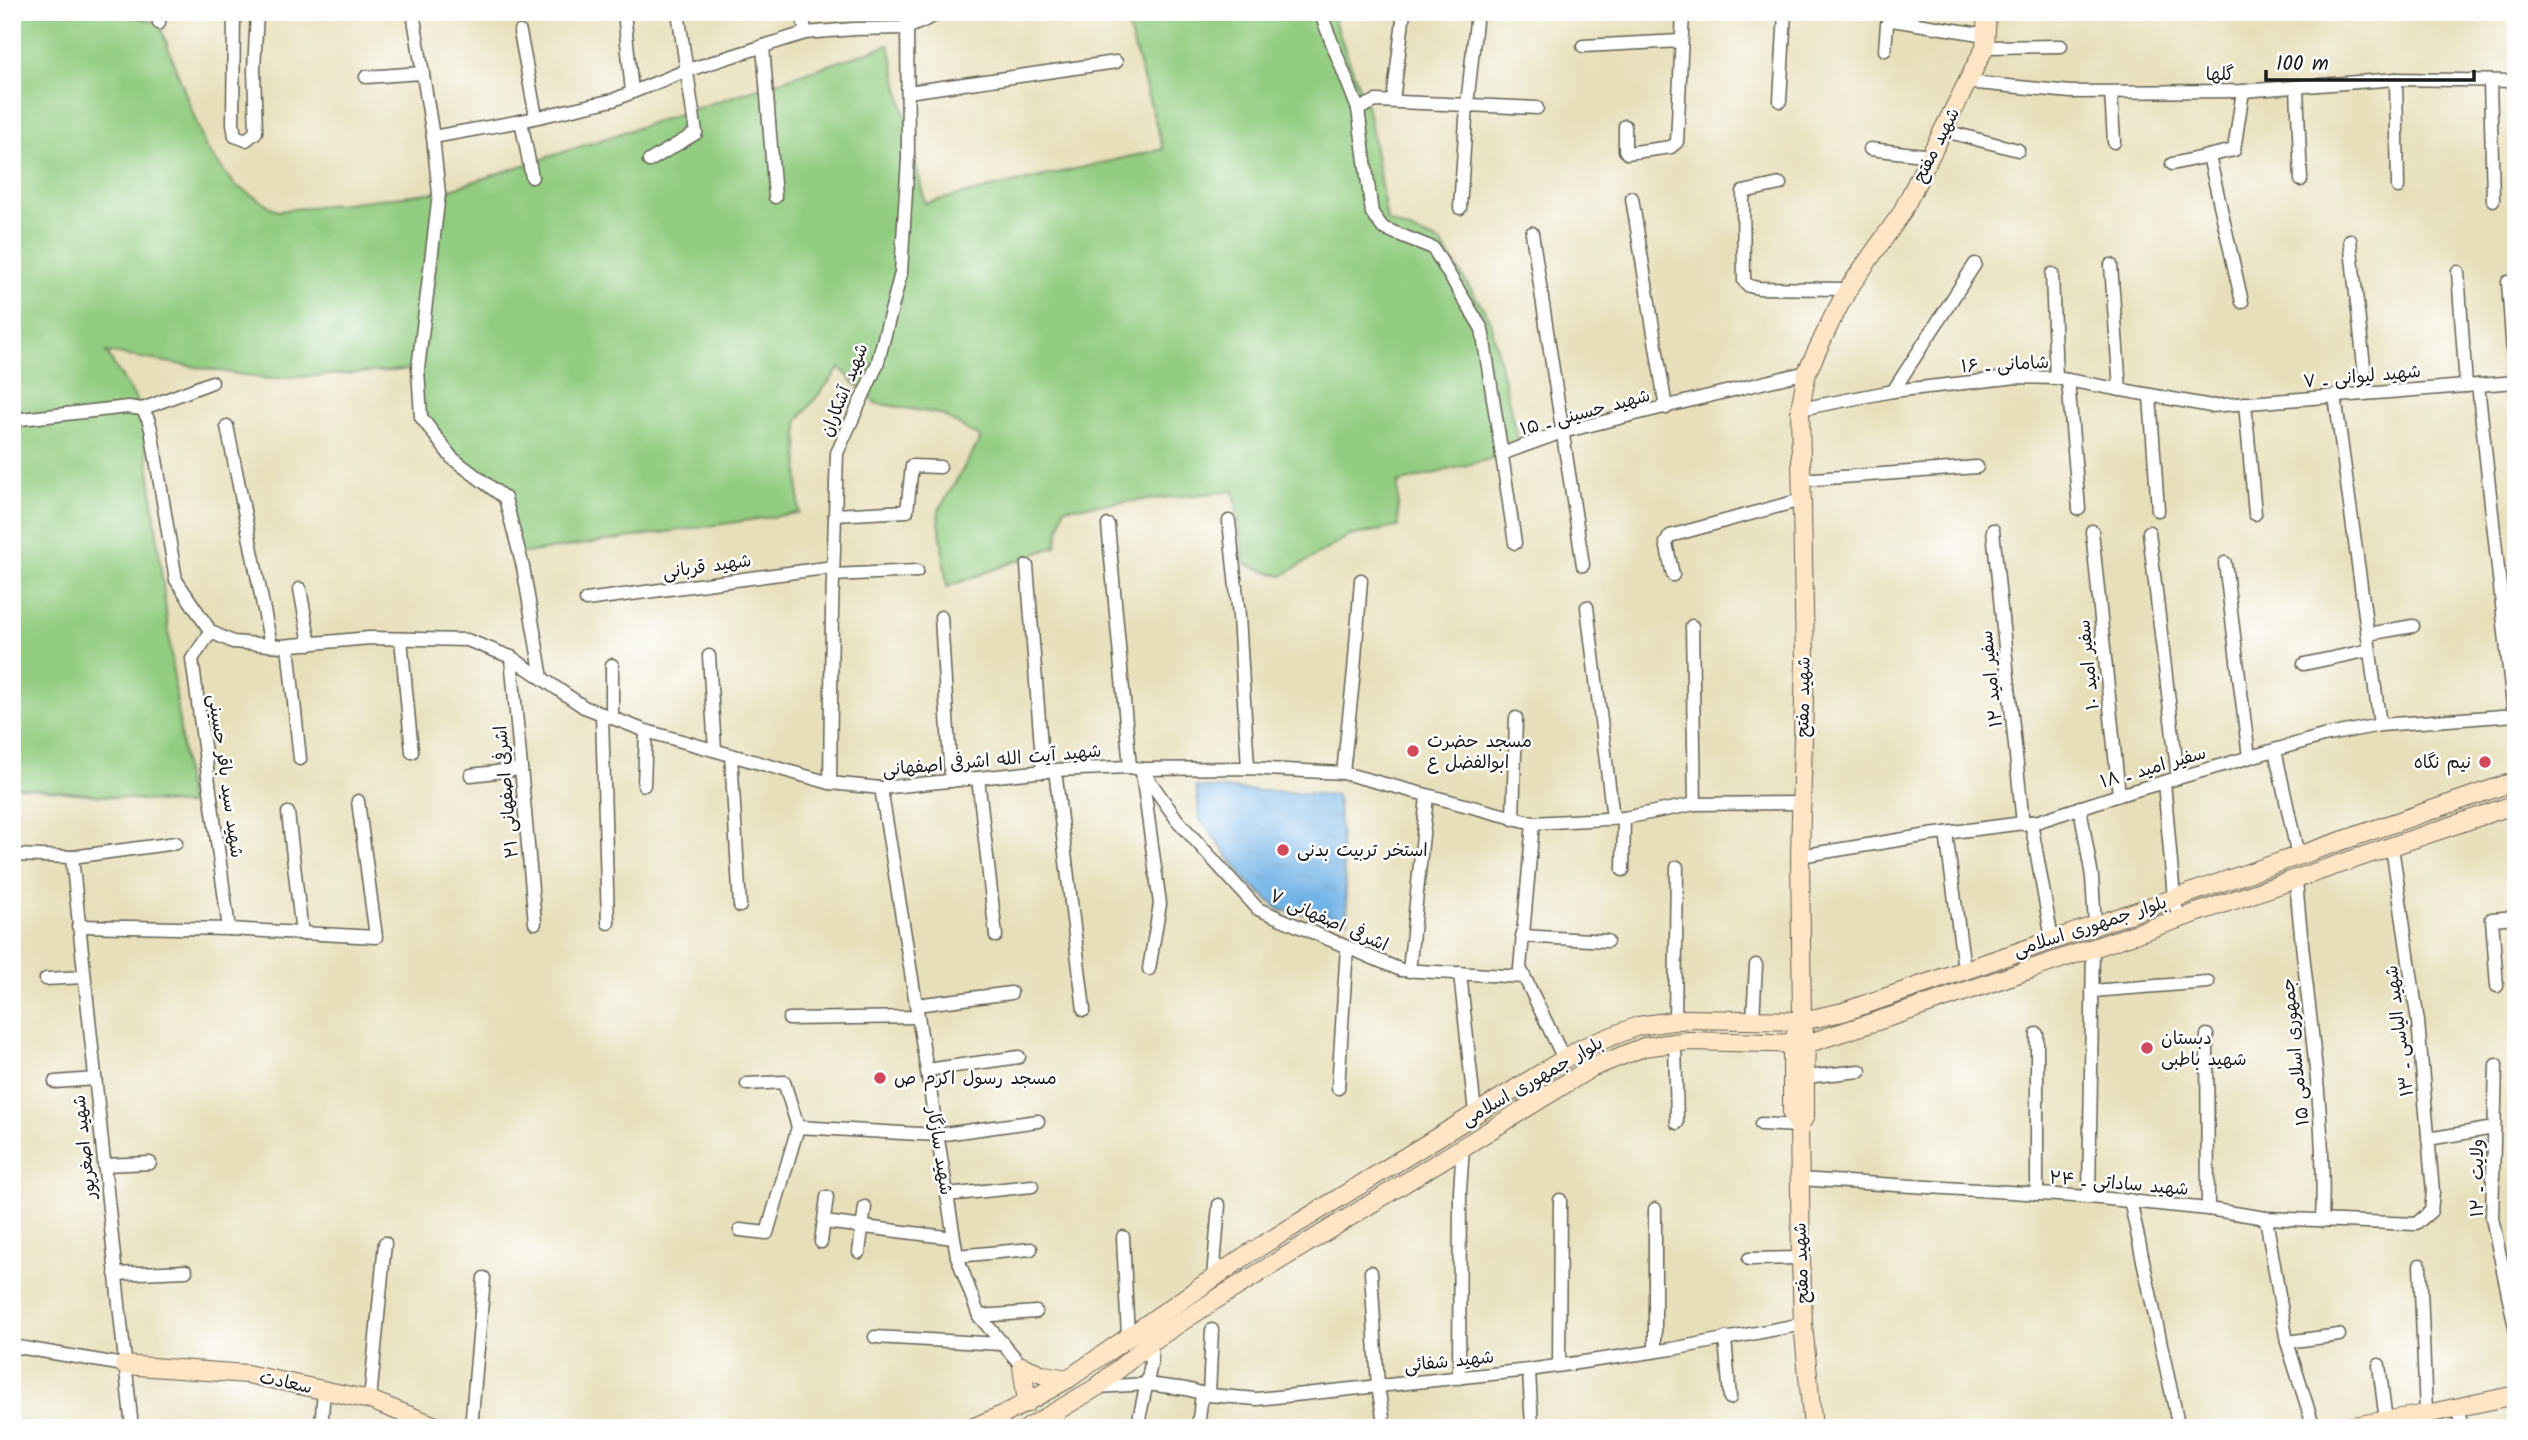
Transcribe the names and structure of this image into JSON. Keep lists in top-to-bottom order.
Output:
{
  "streets": {
    "main road": [
      "شهید مفتح",
      "بلوار جمهوری اسلامی",
      "شهید سازگار",
      "سعادت"
    ],
    "street": [
      "گلها",
      "شامانی ـ ۱۶",
      "شهید لیوانی ـ ۷",
      "شهید آشکاران",
      "شهید حسینی ـ ۱۵",
      "شهید قربانی",
      "سفیر امید ۱۰",
      "سفیر امید ۱۲",
      "شهید آیت الله اشرفی اصفهانی",
      "سفیر امید ـ ۱۸",
      "شهید سید باقر حسینی",
      "اشرفی اصفهانی ۲۱",
      "اشرفی اصفهانی ۷",
      "شهید الیاسی ـ ۱۳",
      "جمهوری اسلامی ۱۵",
      "شهید اصغرپور",
      "ولایت ـ ۱۲",
      "شهید ساداتی ـ ۲۴",
      "شهید شفائی"
    ]
  },
  "crossings": [
    ["گلها", "شهید مفتح"],
    ["شهید مفتح", "شامانی ـ ۱۶"],
    ["شهید مفتح", "شهید حسینی ـ ۱۵"],
    ["شهید مفتح", "شهید آیت الله اشرفی اصفهانی"],
    ["شهید مفتح", "سفیر امید ـ ۱۸"],
    ["شهید مفتح", "بلوار جمهوری اسلامی"],
    ["شهید مفتح", "شهید ساداتی ـ ۲۴"],
    ["شهید مفتح", "شهید شفائی"],
    ["شامانی ـ ۱۶", "شهید لیوانی ـ ۷"],
    ["شهید آشکاران", "شهید قربانی"],
    ["شهید آشکاران", "شهید آیت الله اشرفی اصفهانی"],
    ["سفیر امید ۱۰", "سفیر امید ـ ۱۸"],
    ["سفیر امید ۱۲", "سفیر امید ـ ۱۸"],
    ["سفیر امید ۱۲", "بلوار جمهوری اسلامی"],
    ["شهید آیت الله اشرفی اصفهانی", "شهید سید باقر حسینی"],
    ["شهید آیت الله اشرفی اصفهانی", "اشرفی اصفهانی ۲۱"],
    ["شهید آیت الله اشرفی اصفهانی", "اشرفی اصفهانی ۷"],
    ["شهید آیت الله اشرفی اصفهانی", "شهید سازگار"],
    ["بلوار جمهوری اسلامی", "شهید الیاسی ـ ۱۳"],
    ["بلوار جمهوری اسلامی", "جمهوری اسلامی ۱۵"],
    ["بلوار جمهوری اسلامی", "شهید سازگار"],
    ["بلوار جمهوری اسلامی", "شهید شفائی"],
    ["شهید الیاسی ـ ۱۳", "شهید ساداتی ـ ۲۴"],
    ["جمهوری اسلامی ۱۵", "شهید ساداتی ـ ۲۴"],
    ["شهید اصغرپور", "سعادت"]
  ],
  "places": [
    "مسجد حضرت ابوالفضل ع",
    "نیم نگاه",
    "استخر تربیت بدنی",
    "دبستان شهید باطبی",
    "مسجد رسول اکرم ص"
  ],
  "scale_bar": "100 m"
}
